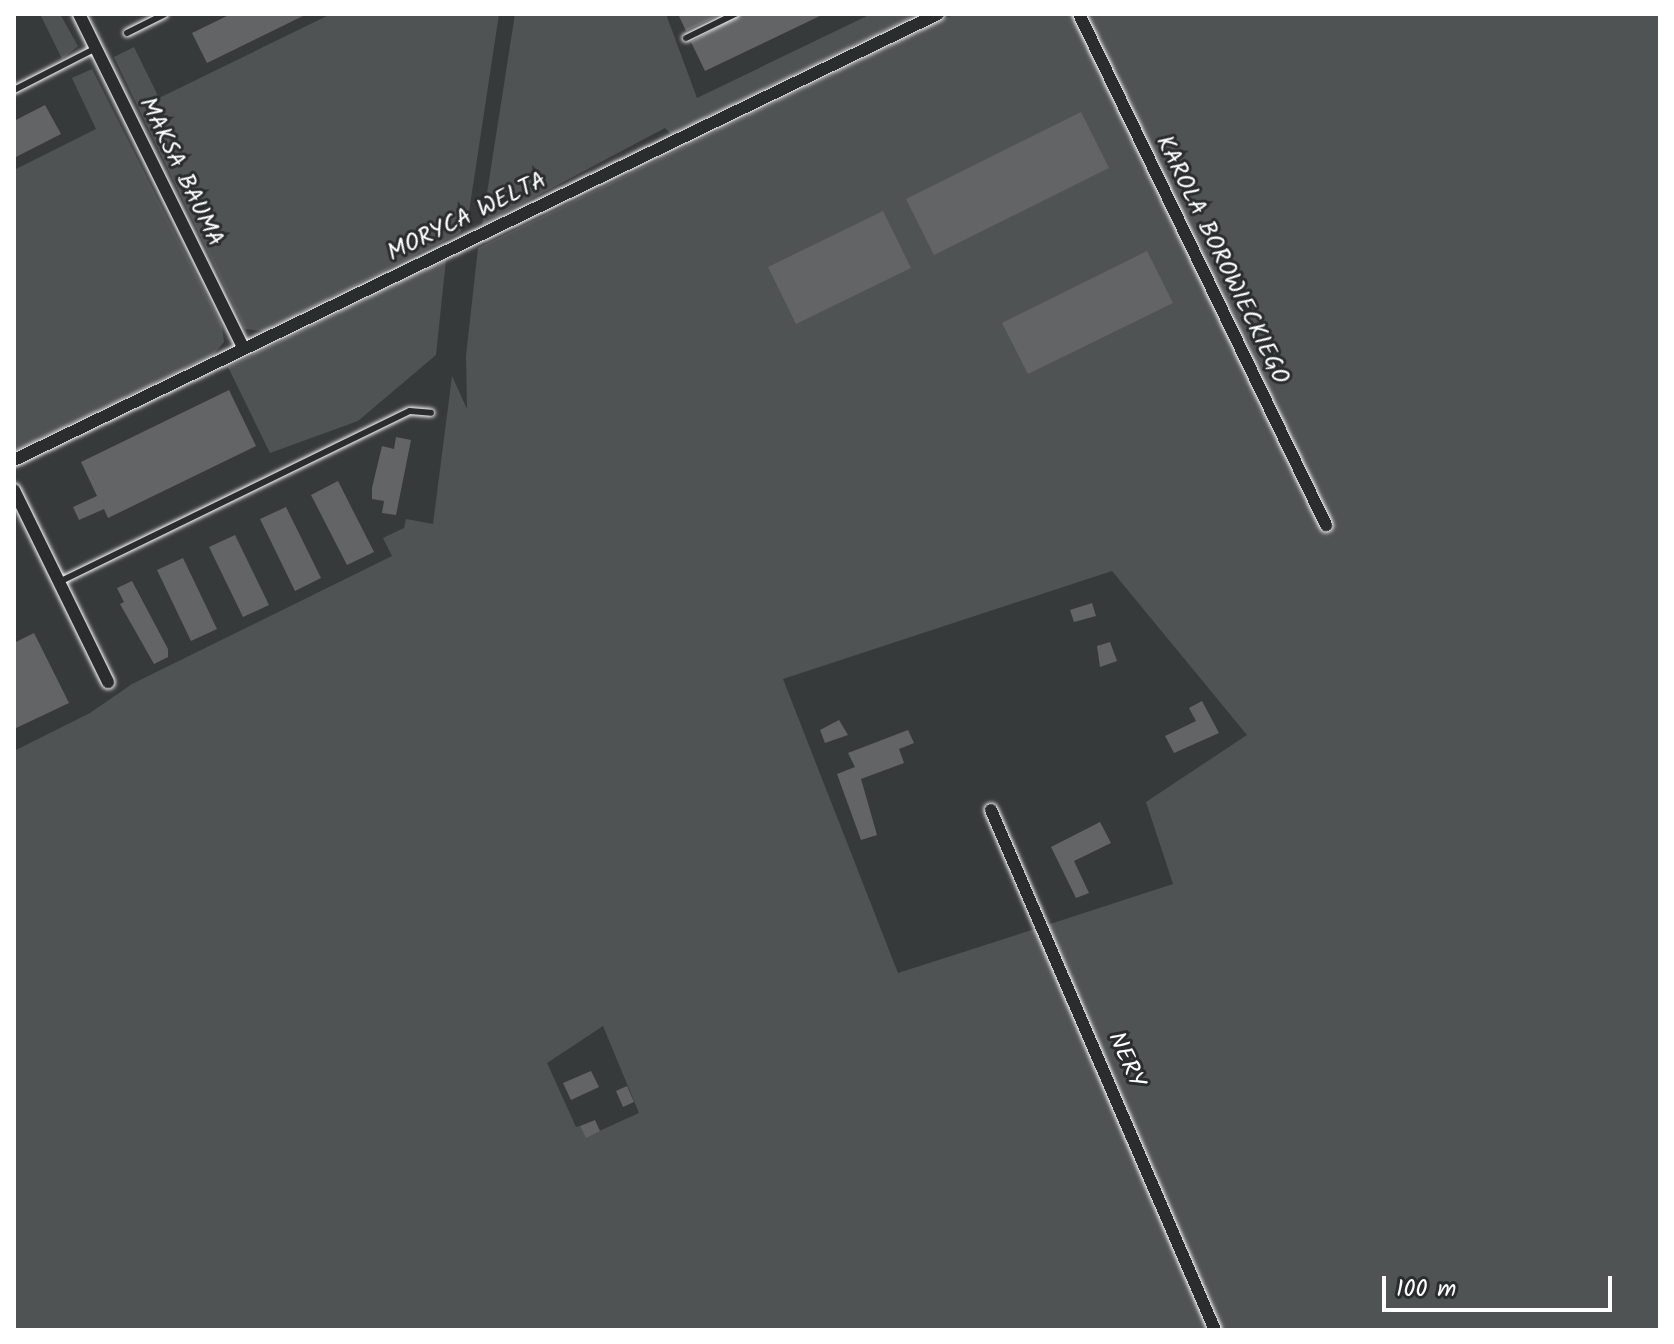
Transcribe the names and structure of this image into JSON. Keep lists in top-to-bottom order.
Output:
{
  "streets": {
    "street": [
      "MAKSA BAUMA",
      "MORYCA WELTA",
      "KAROLA BOROWIECKIEGO",
      "NERY"
    ]
  },
  "crossings": [
    ["MAKSA BAUMA", "MORYCA WELTA"]
  ],
  "scale_bar": "100 m"
}
